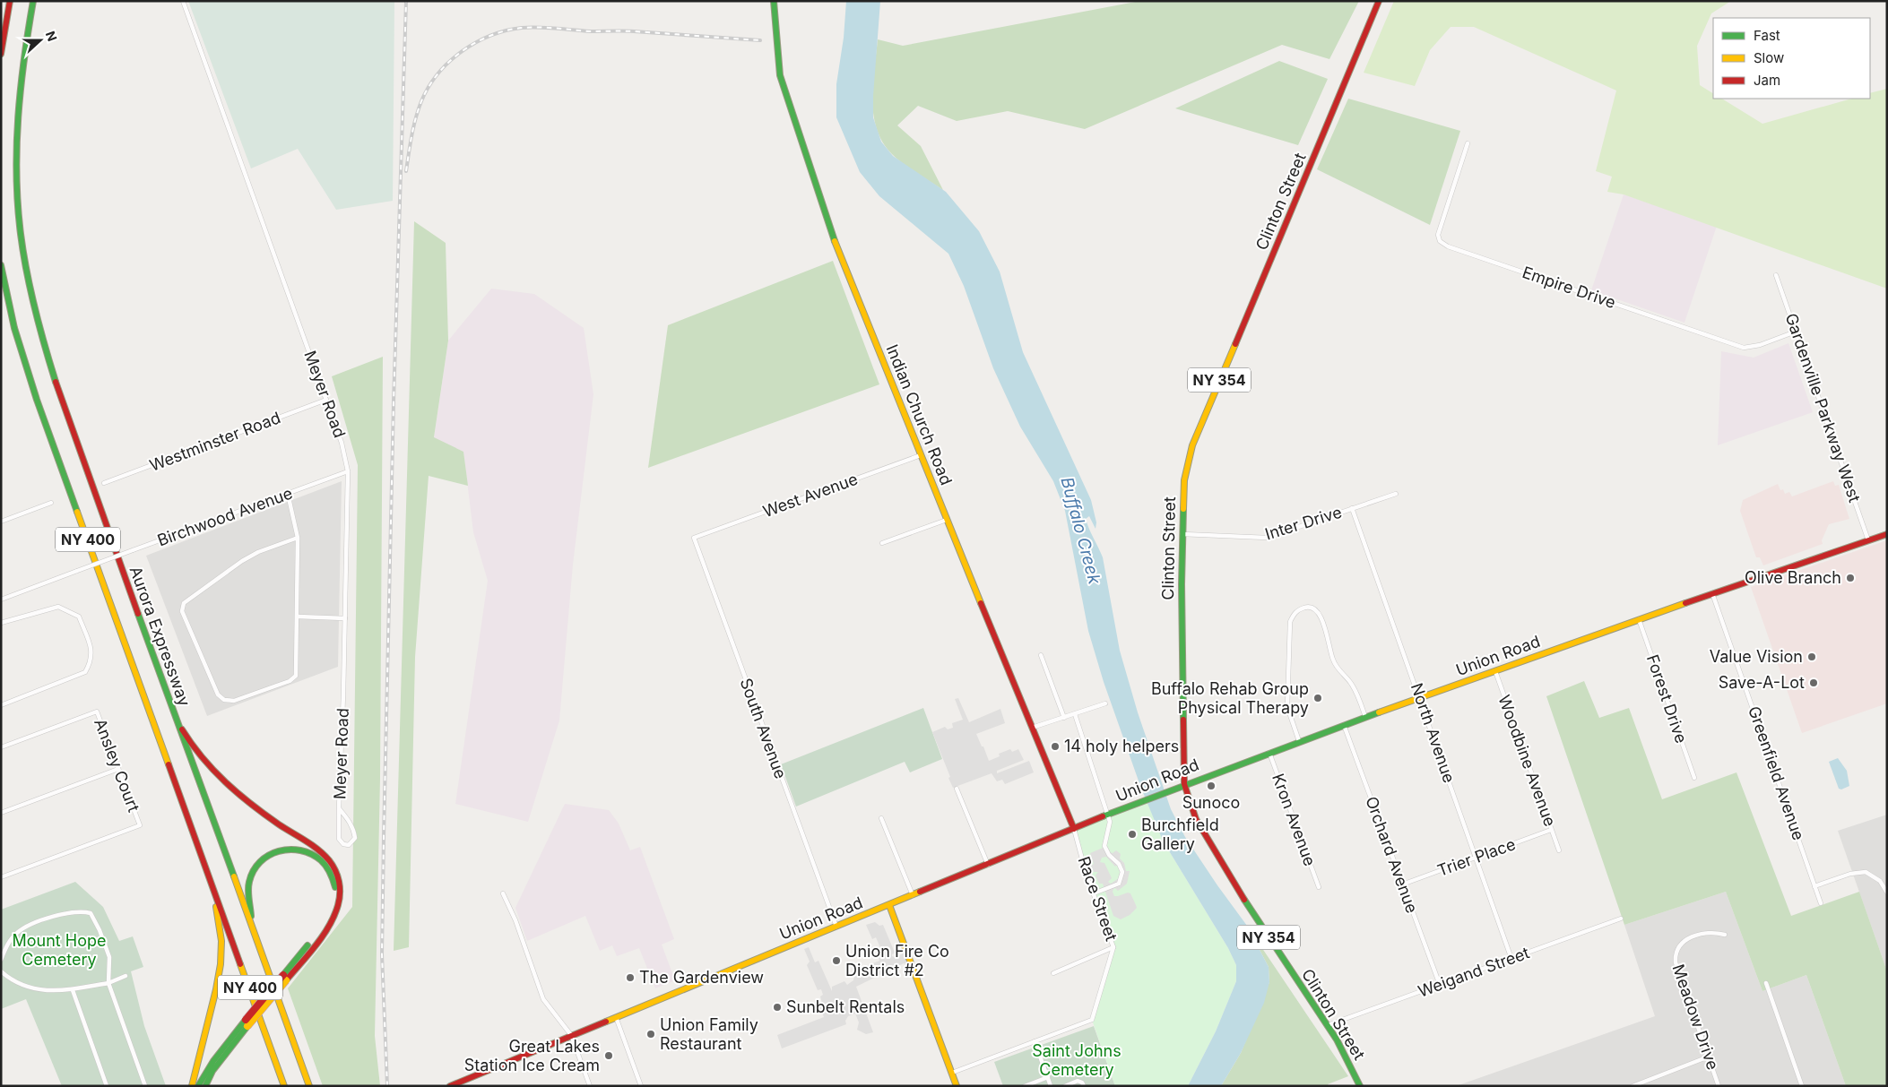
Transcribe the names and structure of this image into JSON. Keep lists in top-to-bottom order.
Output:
{
  "streets": {
    "main road": [
      "Clinton Street",
      "NY 354",
      "Indian Church Road",
      "NY 400",
      "Aurora Expressway",
      "Union Road"
    ],
    "street": [
      "Empire Drive",
      "Meyer Road",
      "Gardenville Parkway West",
      "Westminster Road",
      "West Avenue",
      "Birchwood Avenue",
      "Inter Drive",
      "Forest Drive",
      "South Avenue",
      "North Avenue",
      "Woodbine Avenue",
      "Ansley Court",
      "Greenfield Avenue",
      "Kron Avenue",
      "Orchard Avenue",
      "Trier Place",
      "Race Street",
      "Weigand Street",
      "Meadow Drive"
    ]
  },
  "crossings": [
    ["Clinton Street", "Inter Drive"],
    ["Clinton Street", "Union Road"],
    ["Clinton Street", "Weigand Street"],
    ["Empire Drive", "Gardenville Parkway West"],
    ["Meyer Road", "Westminster Road"],
    ["Meyer Road", "Birchwood Avenue"],
    ["Gardenville Parkway West", "Union Road"],
    ["Indian Church Road", "West Avenue"],
    ["Indian Church Road", "Union Road"],
    ["Indian Church Road", "Race Street"],
    ["West Avenue", "South Avenue"],
    ["Inter Drive", "North Avenue"],
    ["Union Road", "Forest Drive"],
    ["Union Road", "South Avenue"],
    ["Union Road", "North Avenue"],
    ["Union Road", "Woodbine Avenue"],
    ["Union Road", "Greenfield Avenue"],
    ["Union Road", "Kron Avenue"],
    ["Union Road", "Orchard Avenue"],
    ["Union Road", "Race Street"],
    ["North Avenue", "Trier Place"],
    ["North Avenue", "Weigand Street"],
    ["Woodbine Avenue", "Trier Place"],
    ["Orchard Avenue", "Trier Place"],
    ["Orchard Avenue", "Weigand Street"]
  ],
  "water": ["Buffalo Creek"],
  "parks": ["Mount Hope Cemetery", "Saint Johns Cemetery"],
  "places": [
    "Olive Branch",
    "Value Vision",
    "Save-A-Lot",
    "Buffalo Rehab Group Physical Therapy",
    "14 holy helpers",
    "Sunoco",
    "Burchfield Gallery",
    "Union Fire Co District #2",
    "The Gardenview",
    "Sunbelt Rentals",
    "Union Family Restaurant",
    "Great Lakes Station Ice Cream"
  ],
  "legend": ["Fast", "Slow", "Jam"],
  "north": "right"
}
